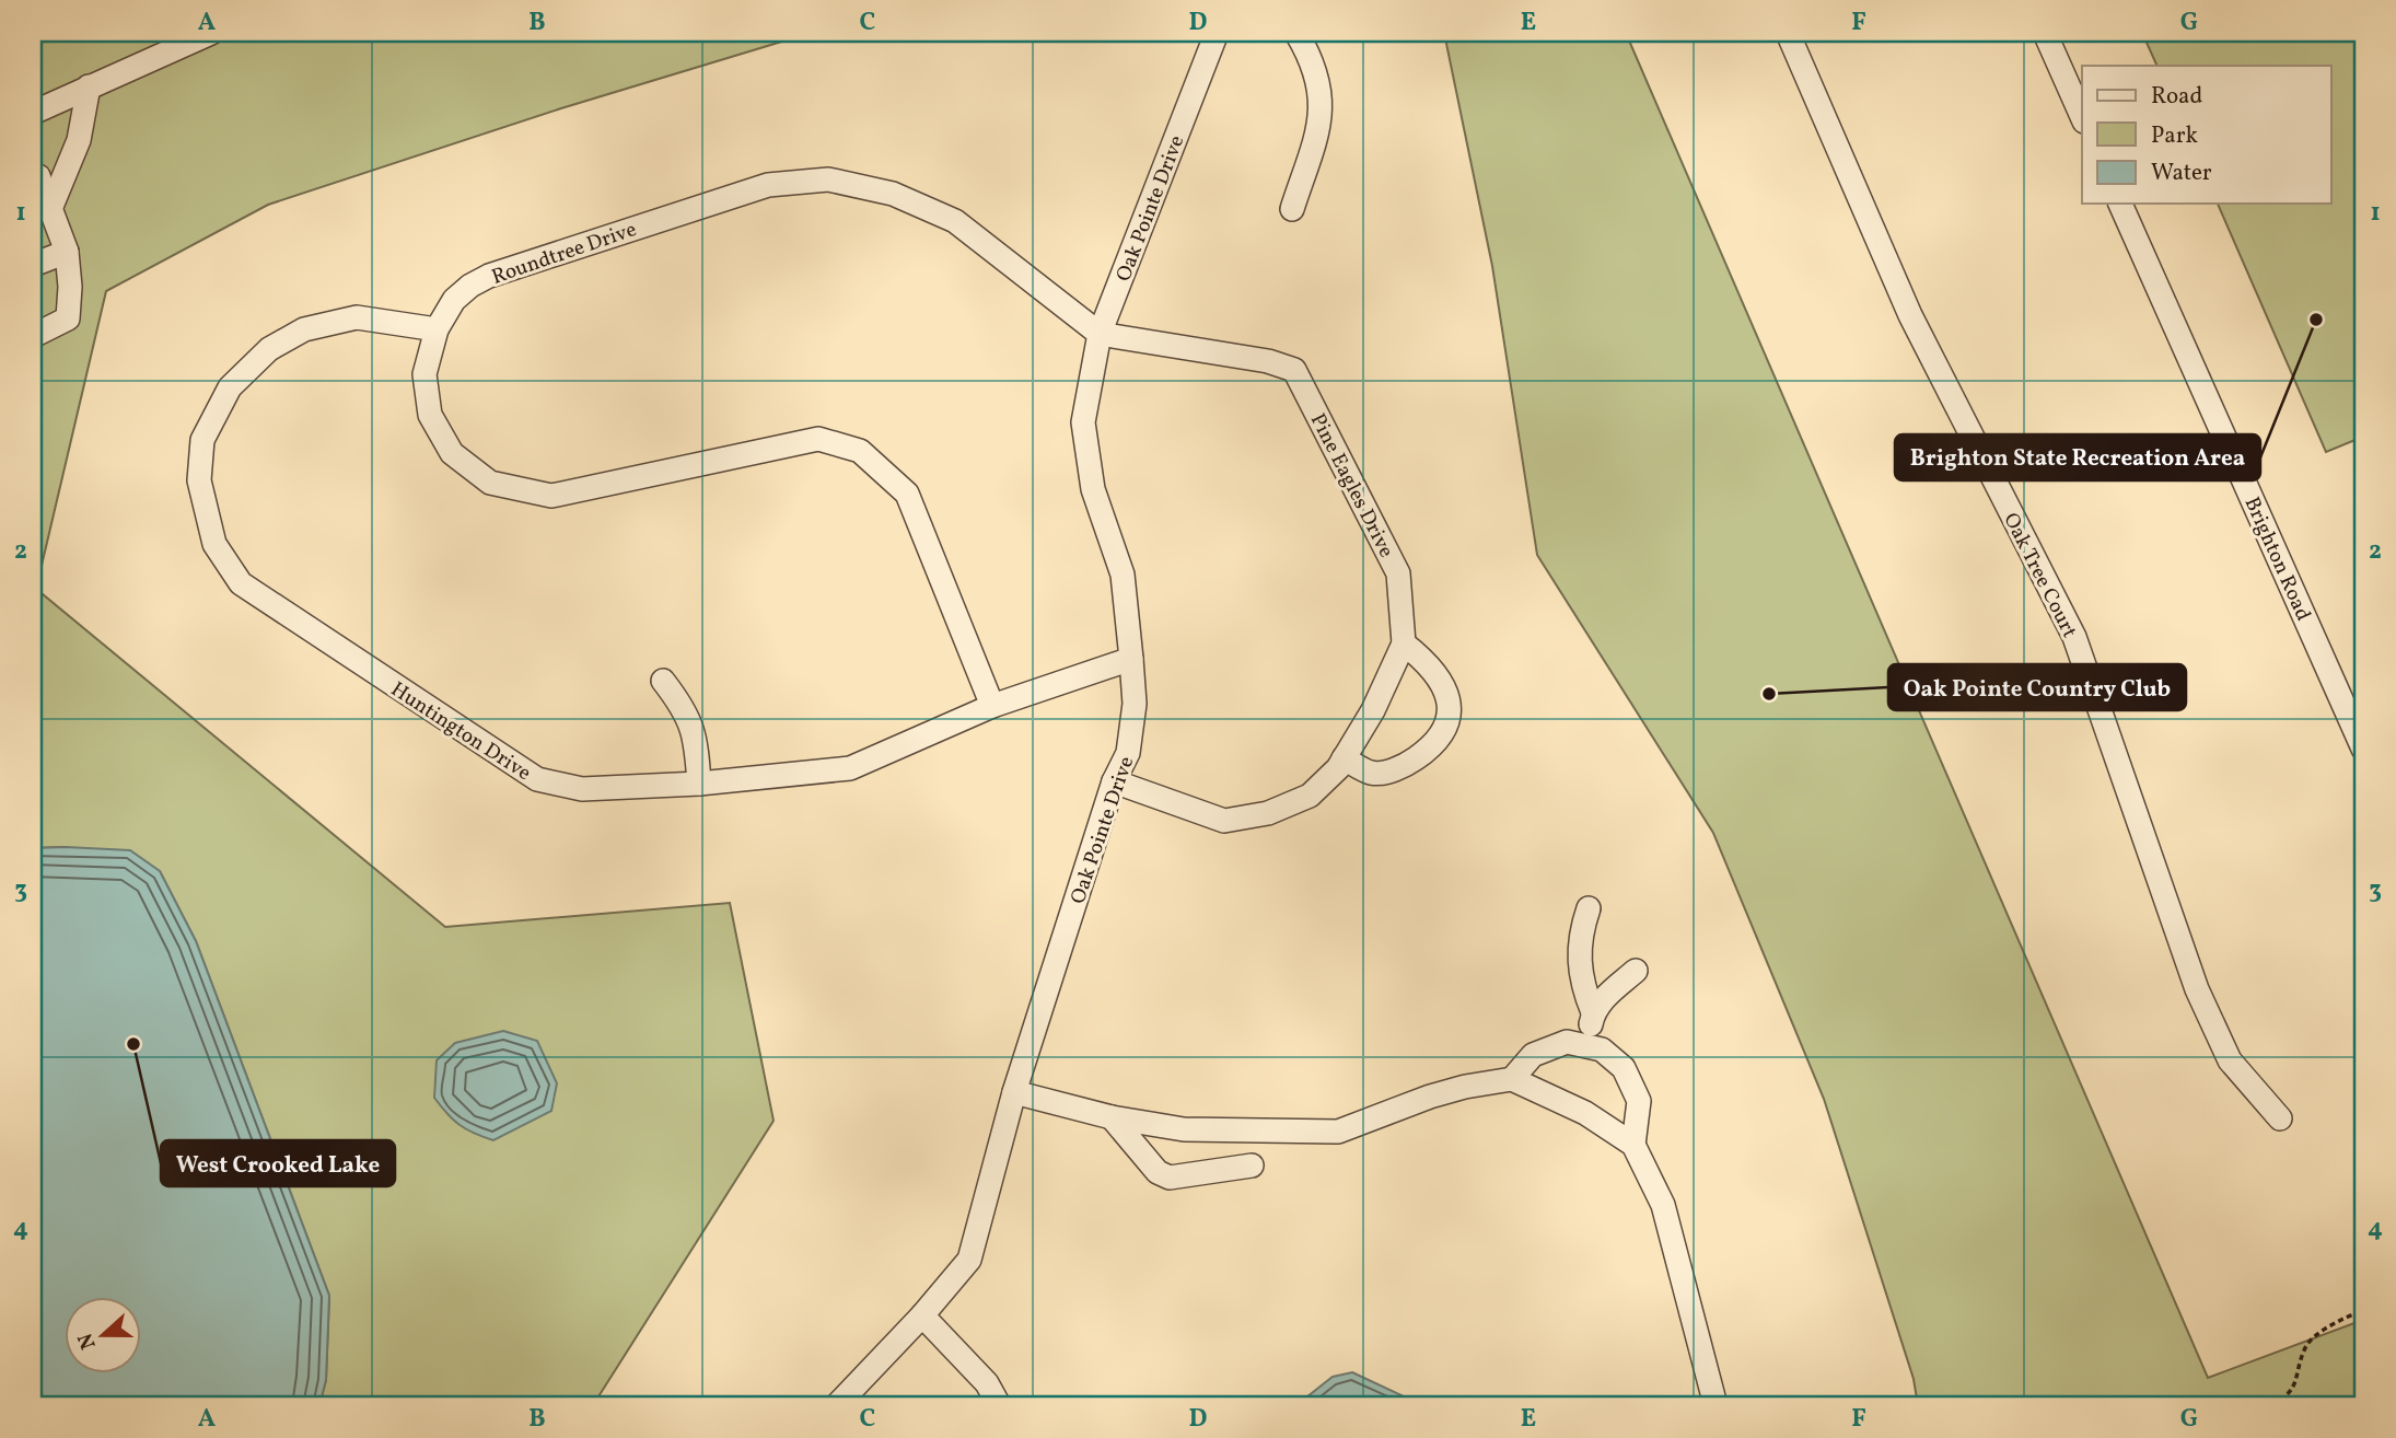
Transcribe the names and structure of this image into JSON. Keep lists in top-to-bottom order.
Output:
{
  "streets": {
    "street": [
      "Oak Pointe Drive",
      "Roundtree Drive",
      "Pine Eagles Drive",
      "Brighton Road",
      "Oak Tree Court",
      "Huntington Drive"
    ]
  },
  "crossings": [
    ["Oak Pointe Drive", "Roundtree Drive"],
    ["Oak Pointe Drive", "Pine Eagles Drive"],
    ["Oak Pointe Drive", "Huntington Drive"],
    ["Roundtree Drive", "Pine Eagles Drive"],
    ["Roundtree Drive", "Huntington Drive"]
  ],
  "places": ["Brighton State Recreation Area", "Oak Pointe Country Club", "West Crooked Lake"],
  "legend": ["Road", "Park", "Water"],
  "north": "left",
  "grid": {
    "columns": [
      "A",
      "B",
      "C",
      "D",
      "E",
      "F",
      "G"
    ],
    "rows": [
      "1",
      "2",
      "3",
      "4"
    ]
  }
}
